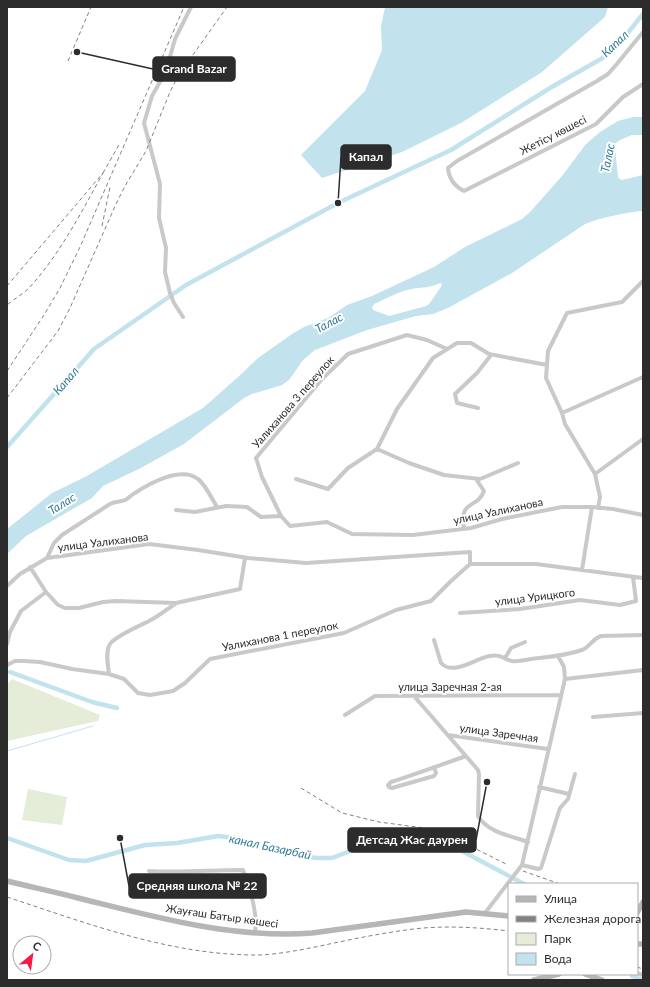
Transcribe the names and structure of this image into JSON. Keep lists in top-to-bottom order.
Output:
{
  "streets": {
    "main road": ["Жауғаш Батыр көшесі"],
    "street": [
      "Жетісу көшесі",
      "Уалиханова 3 переулок",
      "улица Уалиханова",
      "улица Урицкого",
      "Уалиханова 1 переулок",
      "улица Заречная 2-ая",
      "улица Заречная"
    ]
  },
  "crossings": [
    ["Уалиханова 3 переулок", "улица Уалиханова"],
    ["улица Уалиханова", "Уалиханова 1 переулок"],
    ["улица Заречная 2-ая", "улица Заречная"],
    ["улица Заречная", "Жауғаш Батыр көшесі"]
  ],
  "water": ["Капал", "Талас", "канал Базарбай"],
  "places": [
    "Grand Bazar",
    "Капал",
    "Детсад Жас даурен",
    "Средняя школа № 22"
  ],
  "legend": [
    "Улица",
    "Железная дорога",
    "Парк",
    "Вода"
  ],
  "north": "top right"
}
